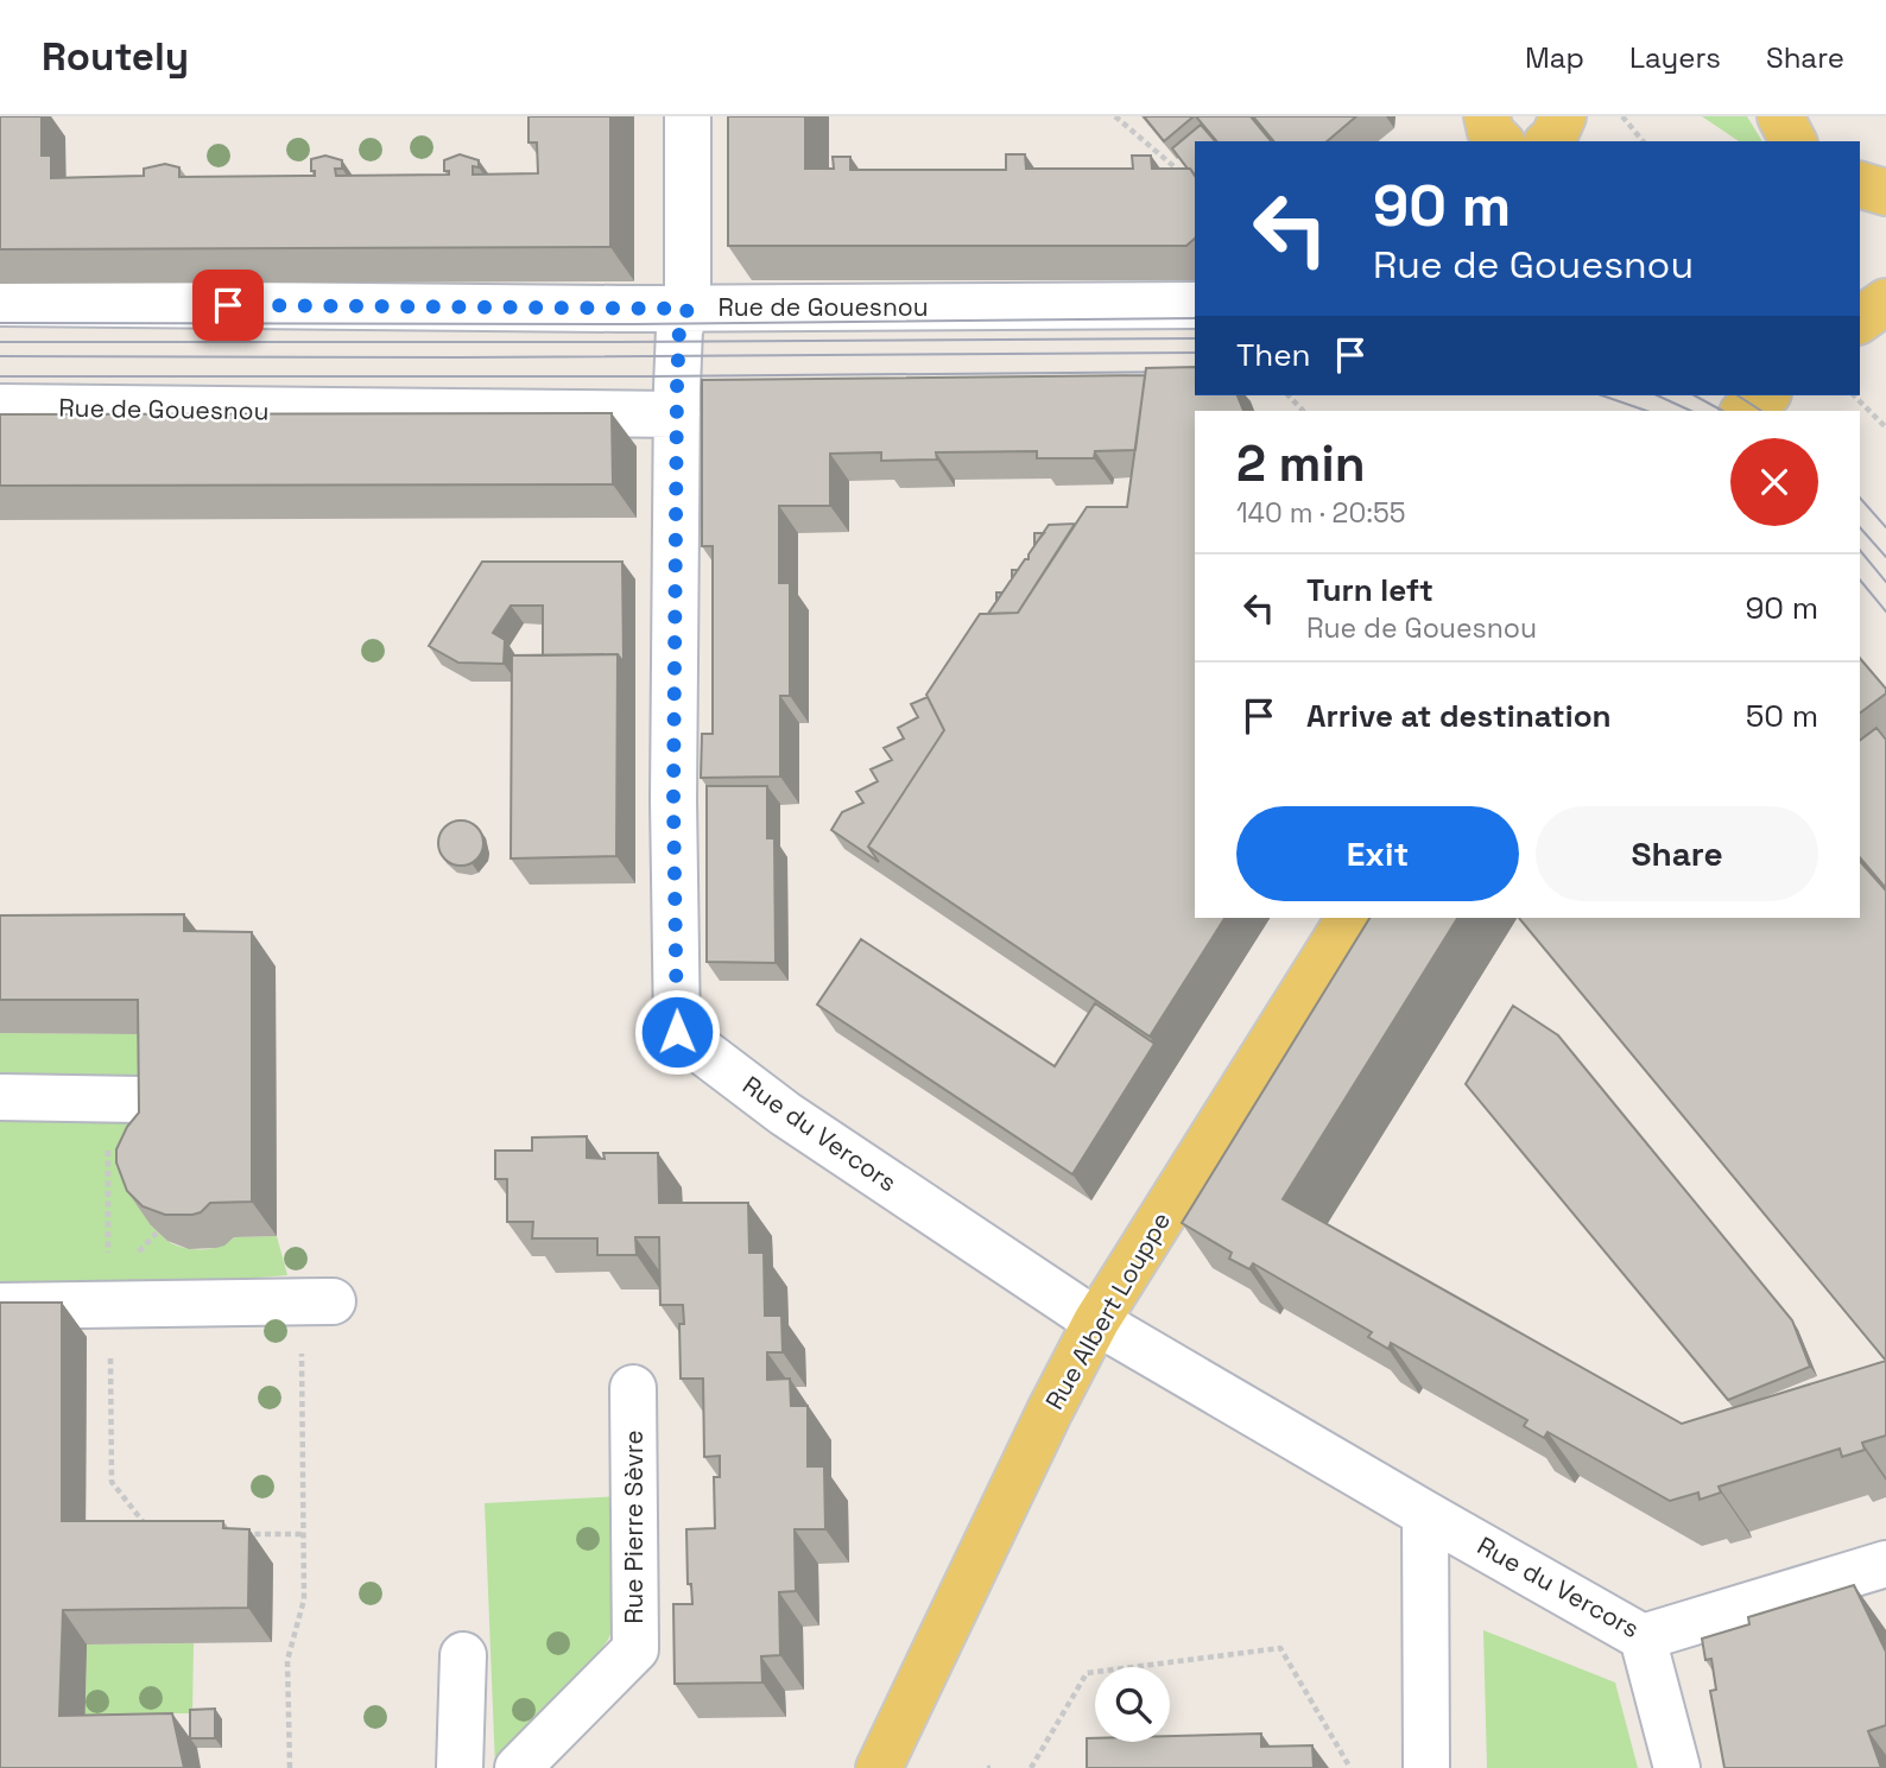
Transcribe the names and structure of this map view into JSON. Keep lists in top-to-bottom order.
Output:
{
  "streets": {
    "main road": ["Rue Albert Louppe"],
    "street": ["Rue de Gouesnou", "Rue du Vercors", "Rue Pierre Sèvre"]
  },
  "crossings": [
    ["Rue de Gouesnou", "Rue du Vercors"],
    ["Rue du Vercors", "Rue Albert Louppe"]
  ],
  "page": {
    "header": "Routely",
    "nav": ["Map", "Layers", "Share"],
    "turn": ["90 m", "Rue de Gouesnou"],
    "then": "Then",
    "heading": ["2 min", "140 m · 20:55"],
    "list": [
      {
        "name": "Turn left",
        "note": "Rue de Gouesnou",
        "value": "90 m"
      },
      {
        "name": "Arrive at destination",
        "value": "50 m"
      }
    ],
    "buttons": ["Exit", "Share"]
  }
}
